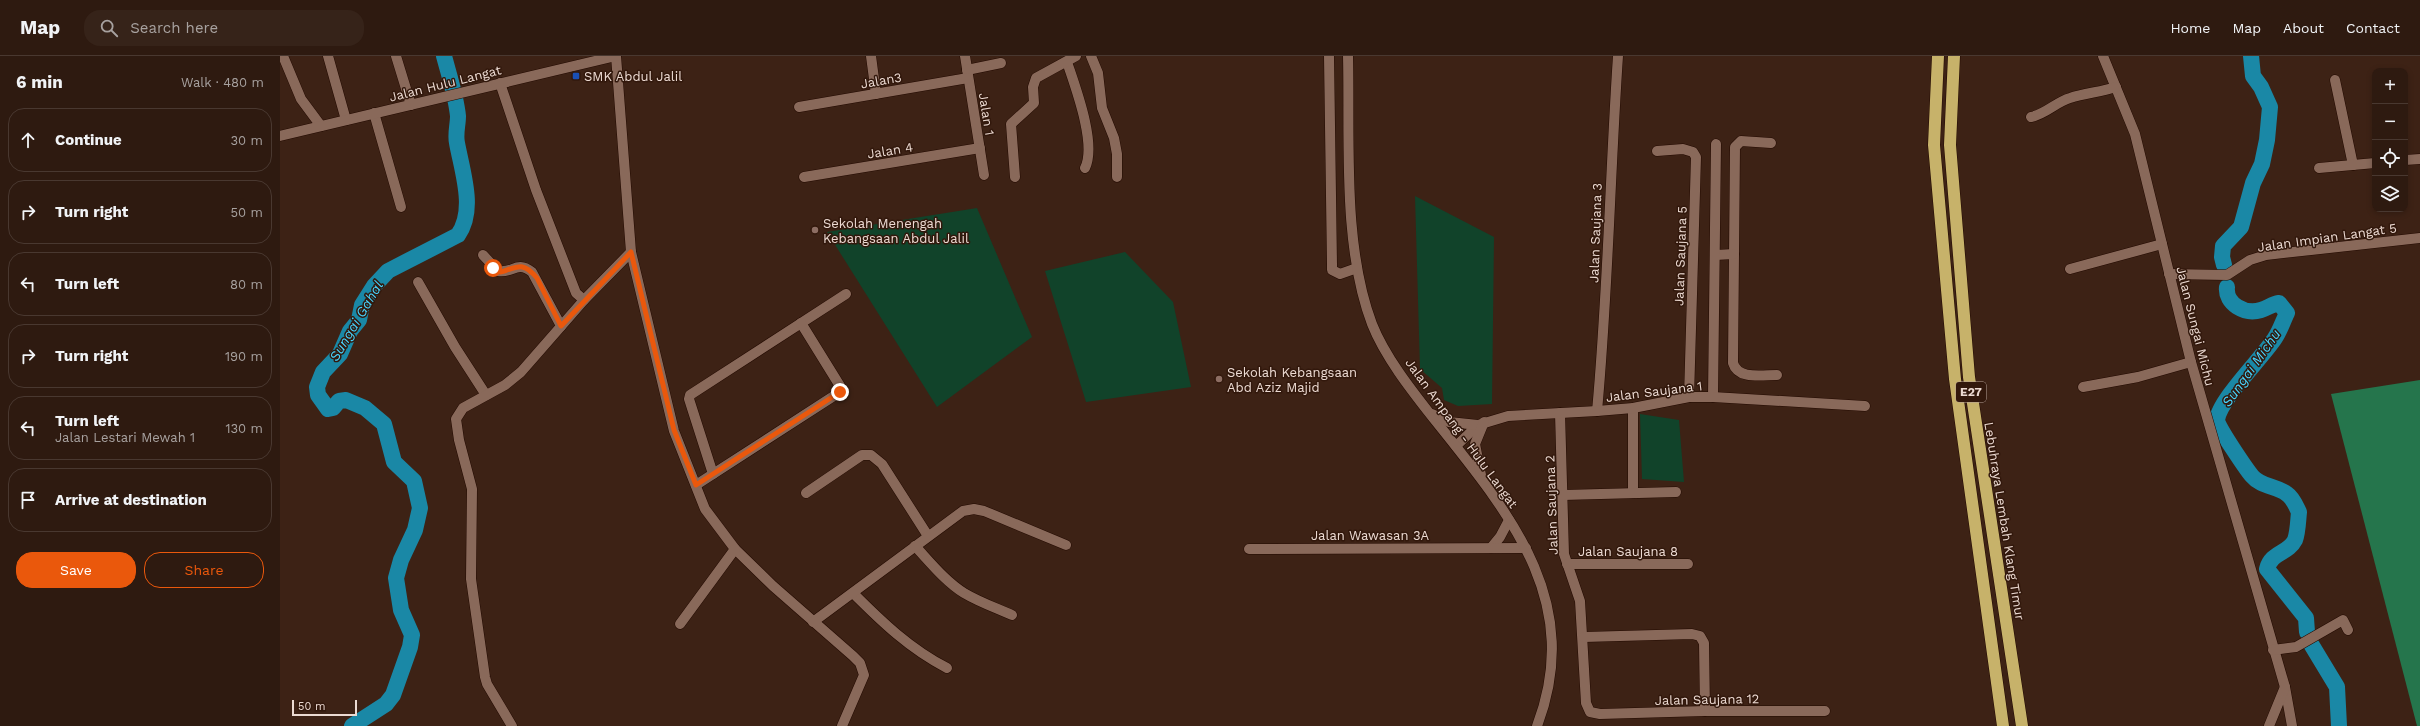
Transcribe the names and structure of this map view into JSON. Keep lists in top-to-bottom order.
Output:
{
  "streets": {
    "highway": ["E27", "Lebuhraya Lembah Klang Timur"],
    "street": [
      "Jalan3",
      "Jalan Hulu Langat",
      "Jalan 1",
      "Jalan 4",
      "Jalan Saujana 3",
      "Jalan Impian Langat 5",
      "Jalan Saujana 5",
      "Jalan Sungai Michu",
      "Jalan Saujana 1",
      "Jalan Ampang - Hulu Langat",
      "Jalan Saujana 2",
      "Jalan Wawasan 3A",
      "Jalan Saujana 8",
      "Jalan Saujana 12"
    ]
  },
  "crossings": [
    ["Jalan3", "Jalan 1"],
    ["Jalan 1", "Jalan 4"],
    ["Jalan Saujana 3", "Jalan Saujana 1"],
    ["Jalan Impian Langat 5", "Jalan Sungai Michu"],
    ["Jalan Saujana 5", "Jalan Saujana 1"],
    ["Jalan Saujana 1", "Jalan Ampang - Hulu Langat"],
    ["Jalan Saujana 1", "Jalan Saujana 2"],
    ["Jalan Ampang - Hulu Langat", "Jalan Wawasan 3A"],
    ["Jalan Saujana 2", "Jalan Saujana 8"],
    ["Jalan Saujana 2", "Jalan Saujana 12"]
  ],
  "water": ["Sungai Gahal", "Sungai Michu"],
  "places": {
    "transit": ["SMK Abdul Jalil"],
    "other": ["Sekolah Menengah Kebangsaan Abdul Jalil", "Sekolah Kebangsaan Abd Aziz Majid"]
  },
  "scale_bar": "50 m",
  "page": {
    "header": "Map",
    "search": "Search here",
    "nav": [
      "Home",
      "Map",
      "About",
      "Contact"
    ],
    "heading": ["6 min", "Walk · 480 m"],
    "map_buttons": ["+", "−"],
    "list": [
      ["Continue", "30 m"],
      ["Turn right", "50 m"],
      ["Turn left", "80 m"],
      ["Turn right", "190 m"],
      ["Turn left", "Jalan Lestari Mewah 1", "130 m"],
      "Arrive at destination"
    ],
    "buttons": ["Save", "Share"],
    "scale": "50 m"
  }
}
